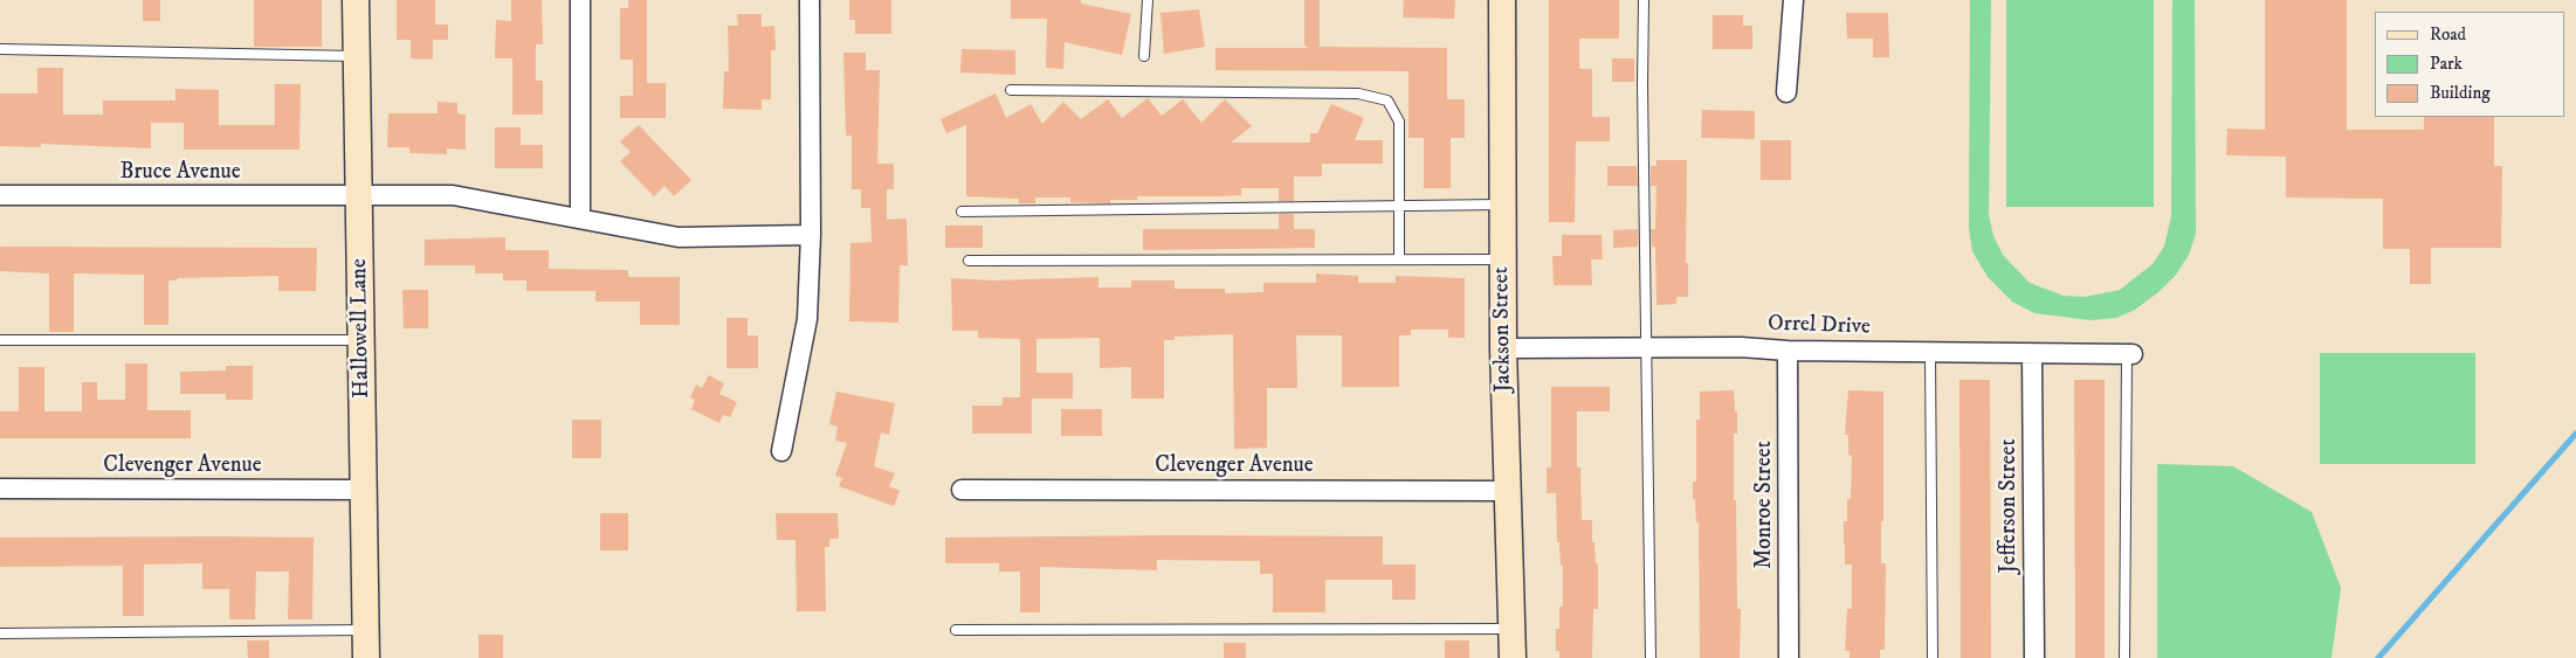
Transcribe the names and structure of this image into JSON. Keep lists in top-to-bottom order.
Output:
{
  "streets": {
    "street": [
      "Bruce Avenue",
      "Orrel Drive",
      "Hallowell Lane",
      "Jackson Street",
      "Clevenger Avenue",
      "Monroe Street",
      "Jefferson Street"
    ]
  },
  "crossings": [
    ["Bruce Avenue", "Hallowell Lane"],
    ["Orrel Drive", "Jackson Street"],
    ["Orrel Drive", "Monroe Street"],
    ["Orrel Drive", "Jefferson Street"],
    ["Hallowell Lane", "Clevenger Avenue"],
    ["Jackson Street", "Clevenger Avenue"]
  ],
  "legend": ["Road", "Park", "Building"]
}
